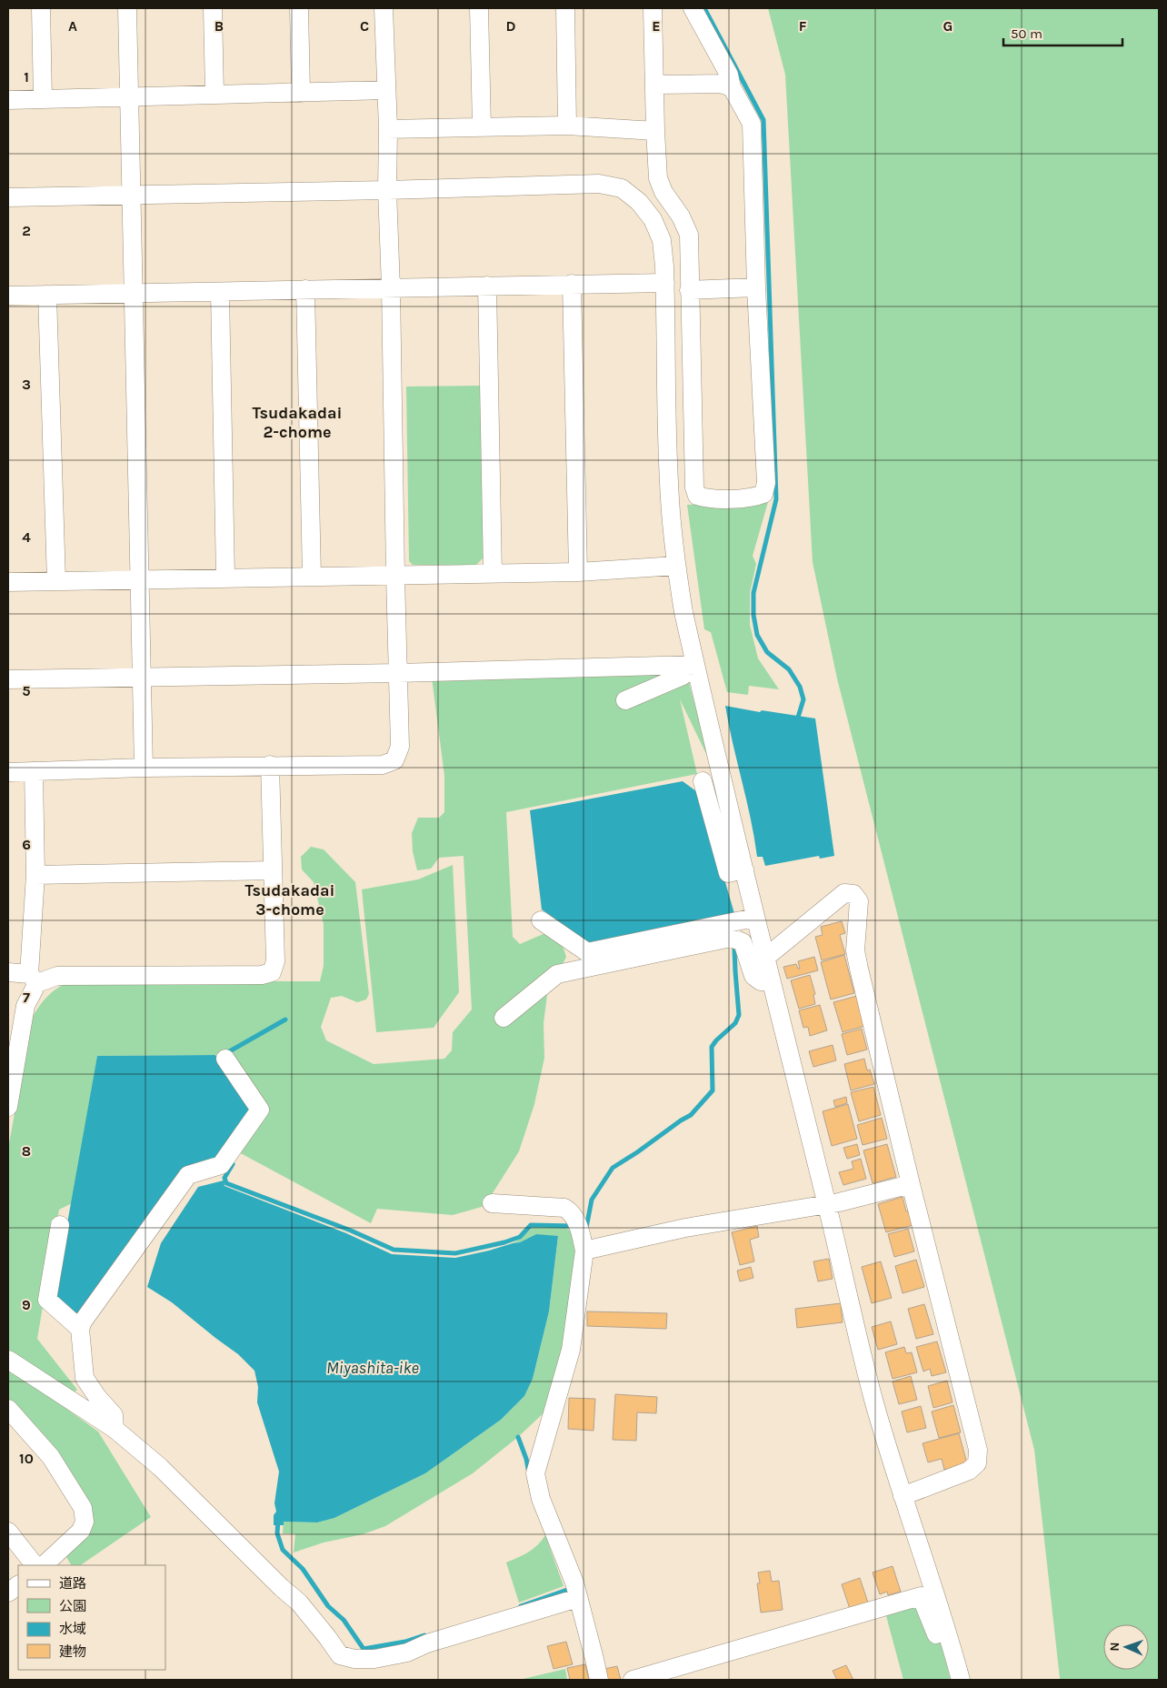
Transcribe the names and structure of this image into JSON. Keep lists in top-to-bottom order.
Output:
{
  "districts": ["Tsudakadai 2-chome", "Tsudakadai 3-chome"],
  "water": ["Miyashita-ike"],
  "legend": [
    "道路",
    "公園",
    "水域",
    "建物"
  ],
  "scale_bar": "50 m",
  "north": "left",
  "grid": {
    "columns": [
      "A",
      "B",
      "C",
      "D",
      "E",
      "F",
      "G"
    ],
    "rows": [
      "1",
      "2",
      "3",
      "4",
      "5",
      "6",
      "7",
      "8",
      "9",
      "10"
    ]
  }
}
